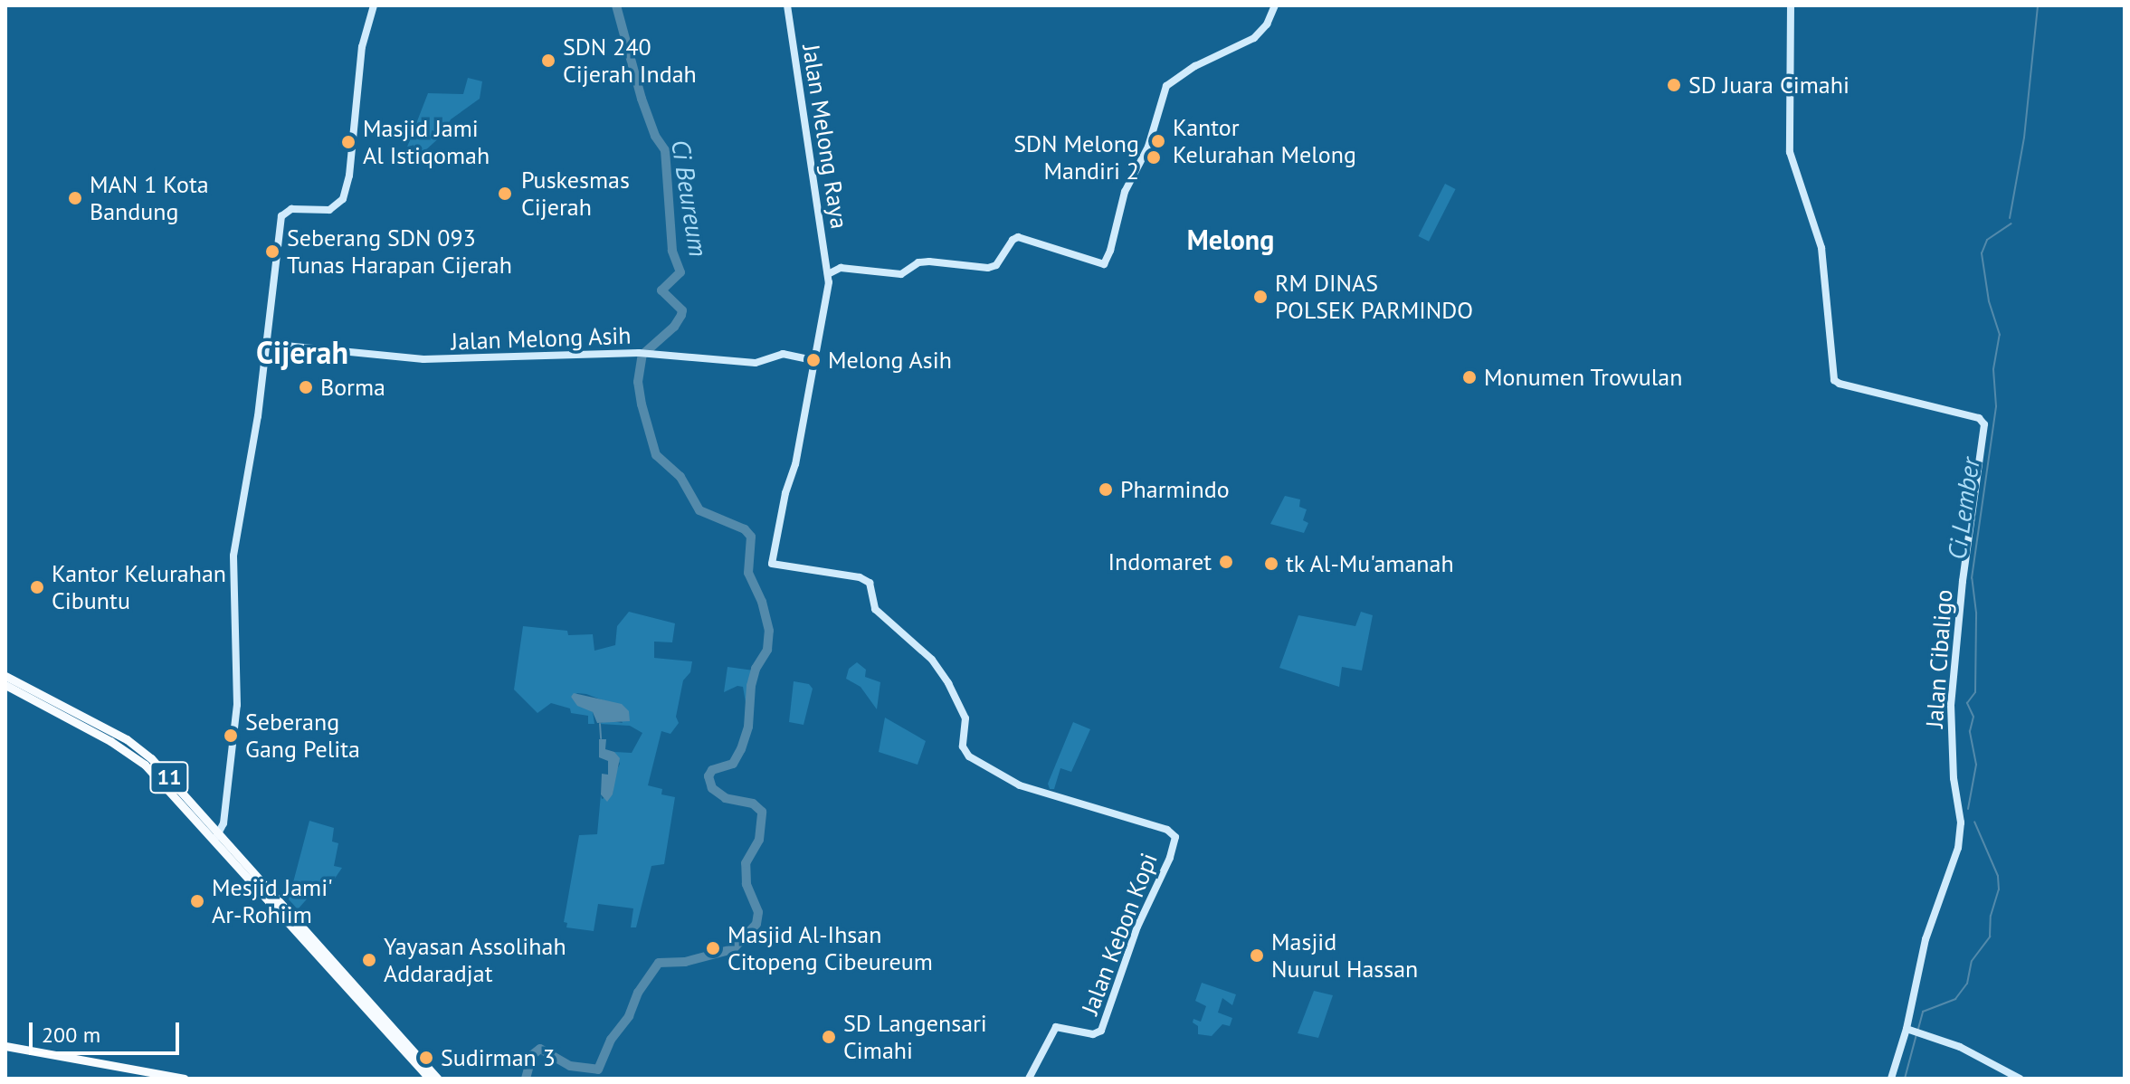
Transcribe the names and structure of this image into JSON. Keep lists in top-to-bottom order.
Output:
{
  "streets": {
    "highway": ["11"],
    "main road": [
      "Jalan Melong Raya",
      "Jalan Melong Asih",
      "Jalan Cibaligo",
      "Jalan Kebon Kopi"
    ]
  },
  "crossings": [
    ["Jalan Melong Raya", "Jalan Melong Asih"],
    ["Jalan Melong Raya", "Jalan Kebon Kopi"],
    ["Jalan Melong Asih", "Jalan Kebon Kopi"]
  ],
  "districts": ["Melong", "Cijerah"],
  "water": ["Ci Beureum", "Ci Lember"],
  "places": [
    "SDN 240 Cijerah Indah",
    "SD Juara Cimahi",
    "Kantor Kelurahan Melong",
    "Masjid Jami Al Istiqomah",
    "SDN Melong Mandiri 2",
    "Puskesmas Cijerah",
    "MAN 1 Kota Bandung",
    "Seberang SDN 093 Tunas Harapan Cijerah",
    "RM DINAS POLSEK PARMINDO",
    "Melong Asih",
    "Monumen Trowulan",
    "Borma",
    "Pharmindo",
    "Indomaret",
    "tk Al-Mu'amanah",
    "Kantor Kelurahan Cibuntu",
    "Seberang Gang Pelita",
    "Mesjid Jami' Ar-Rohiim",
    "Masjid Al-Ihsan Citopeng Cibeureum",
    "Masjid Nuurul Hassan",
    "Yayasan Assolihah Addaradjat",
    "SD Langensari Cimahi",
    "Sudirman 3"
  ],
  "scale_bar": "200 m"
}
